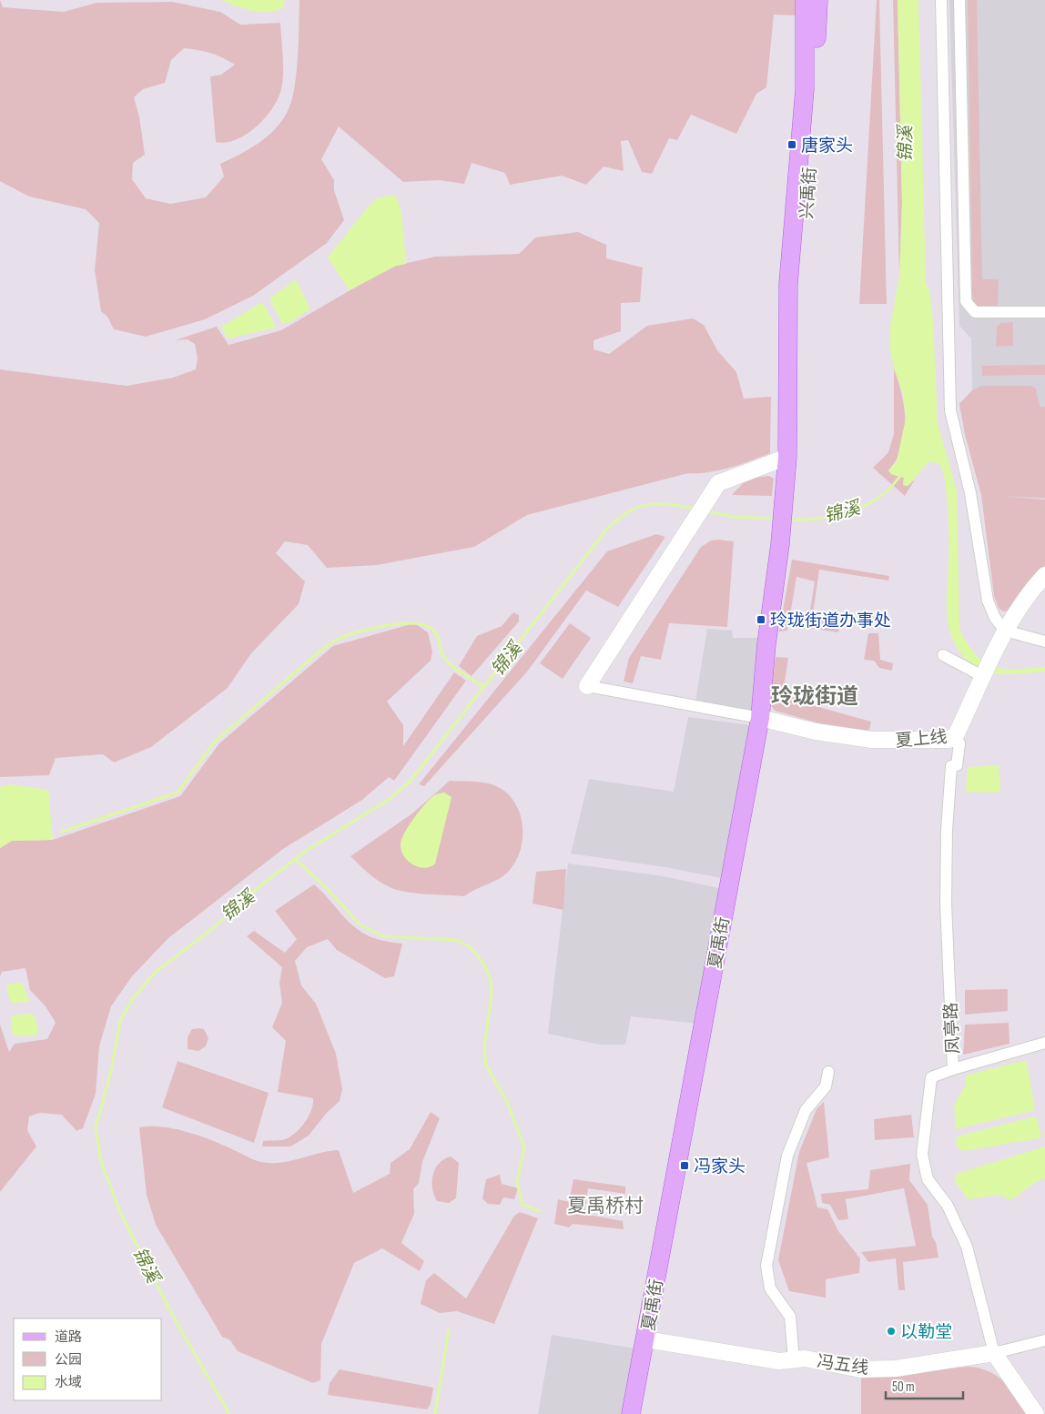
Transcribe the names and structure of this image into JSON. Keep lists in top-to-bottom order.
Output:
{
  "streets": {
    "main road": ["兴禹街", "夏禹街"],
    "street": ["夏上线", "凤亭路", "冯五线"]
  },
  "crossings": [
    ["兴禹街", "夏禹街"],
    ["夏上线", "夏禹街"],
    ["夏上线", "凤亭路"],
    ["夏禹街", "冯五线"],
    ["凤亭路", "冯五线"]
  ],
  "districts": ["玲珑街道", "夏禹桥村"],
  "water": ["锦溪"],
  "places": {
    "transit": ["唐家头", "玲珑街道办事处", "冯家头"],
    "other": ["以勒堂"]
  },
  "legend": ["道路", "公园", "水域"],
  "scale_bar": "50 m"
}
